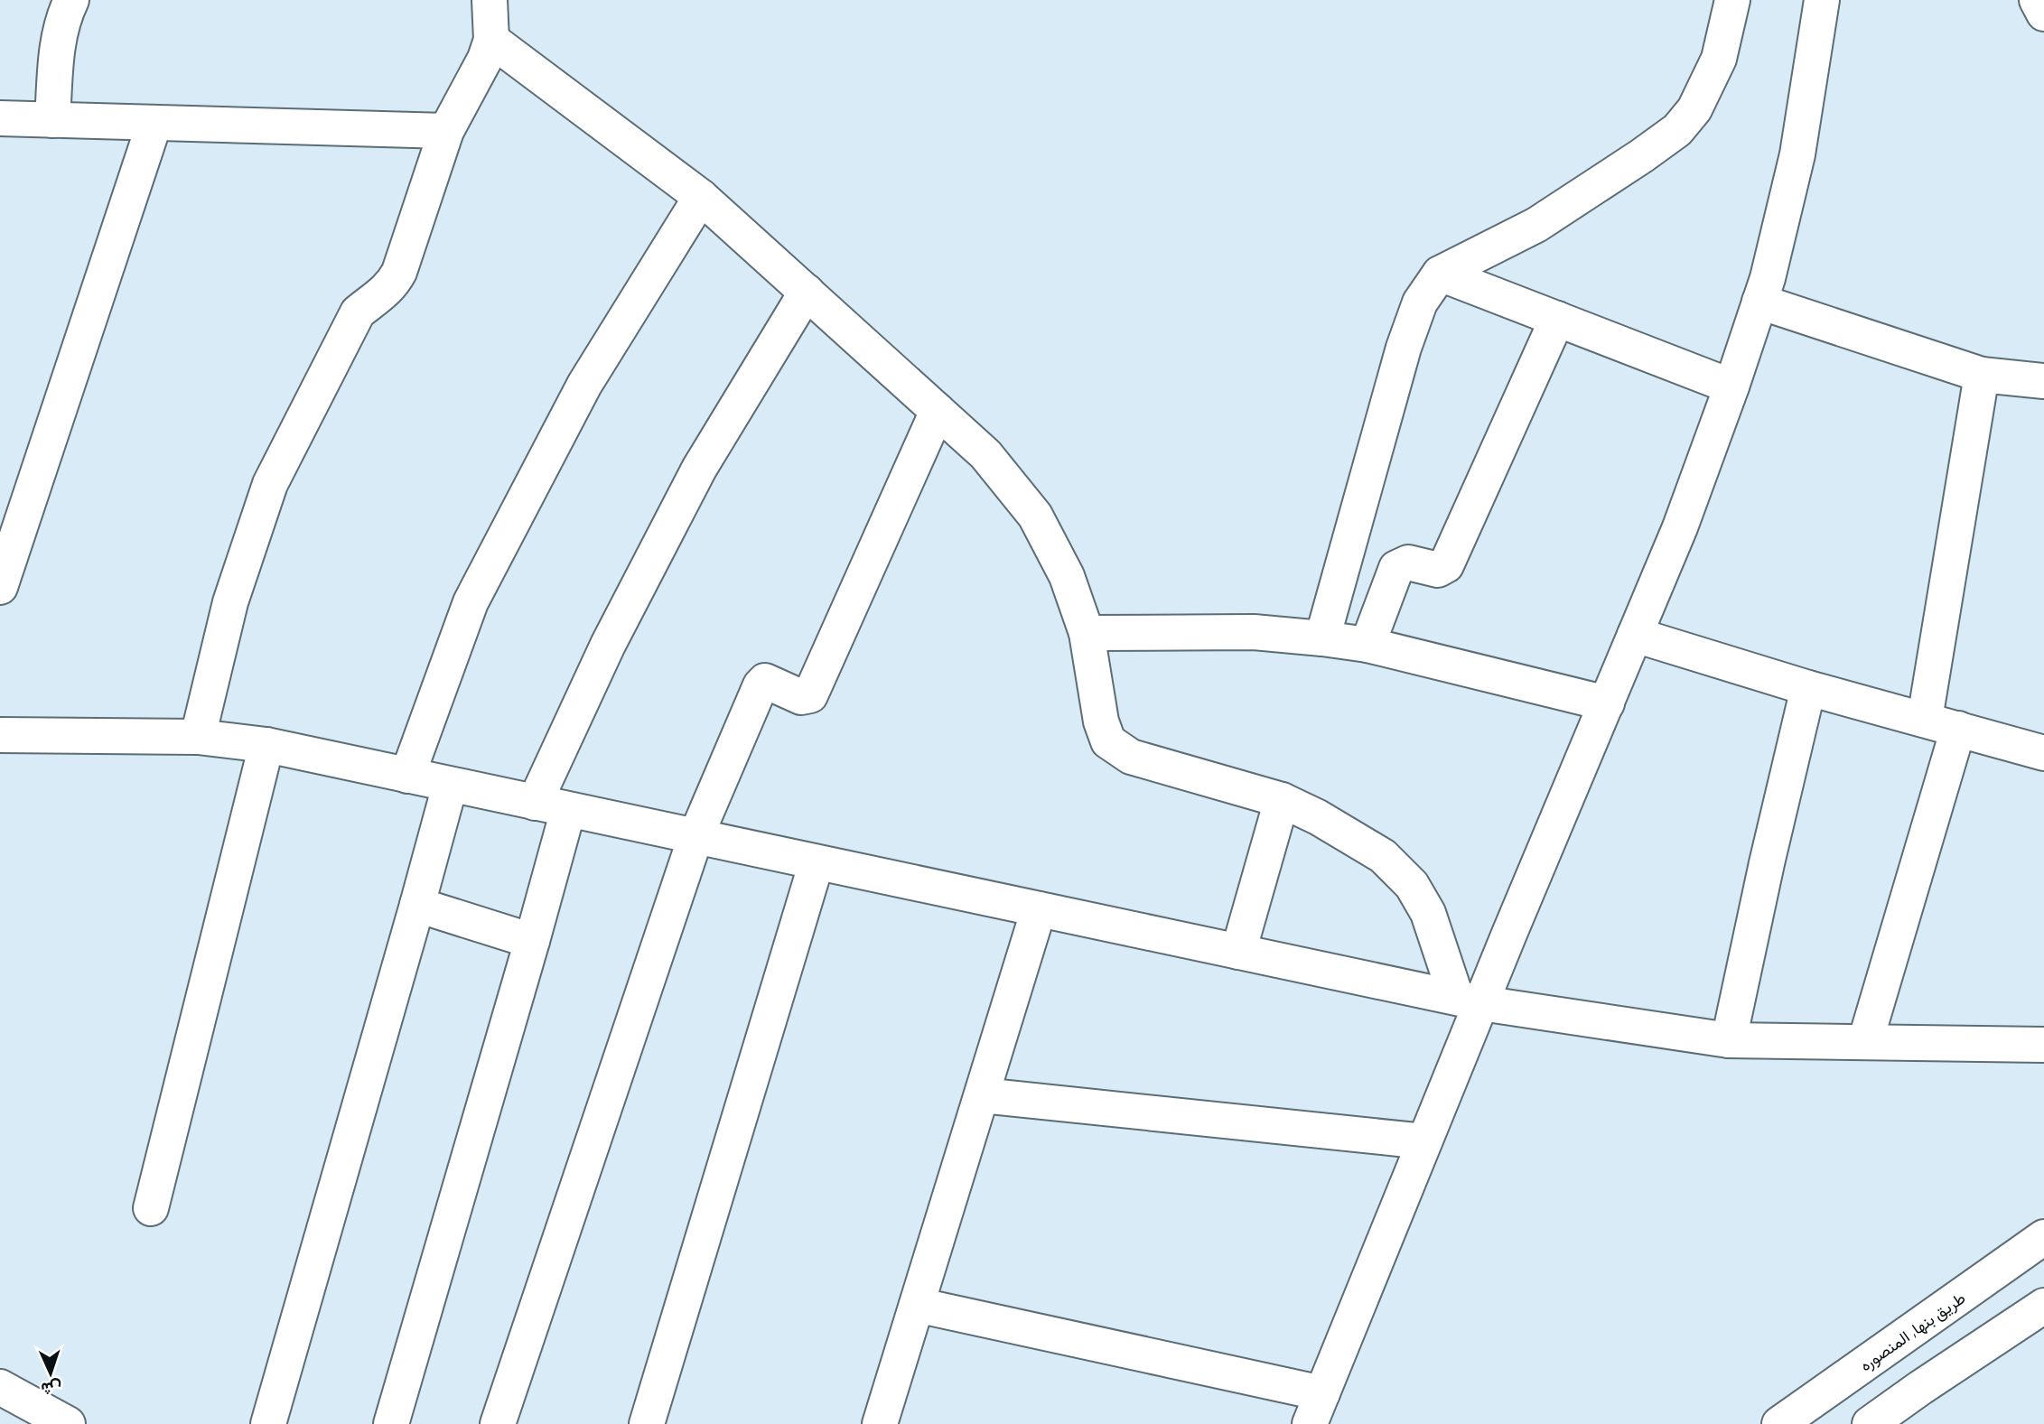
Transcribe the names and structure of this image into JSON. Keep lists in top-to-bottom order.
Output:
{
  "streets": {
    "main road": ["طريق بنها, المنصوره"]
  },
  "north": "bottom"
}
